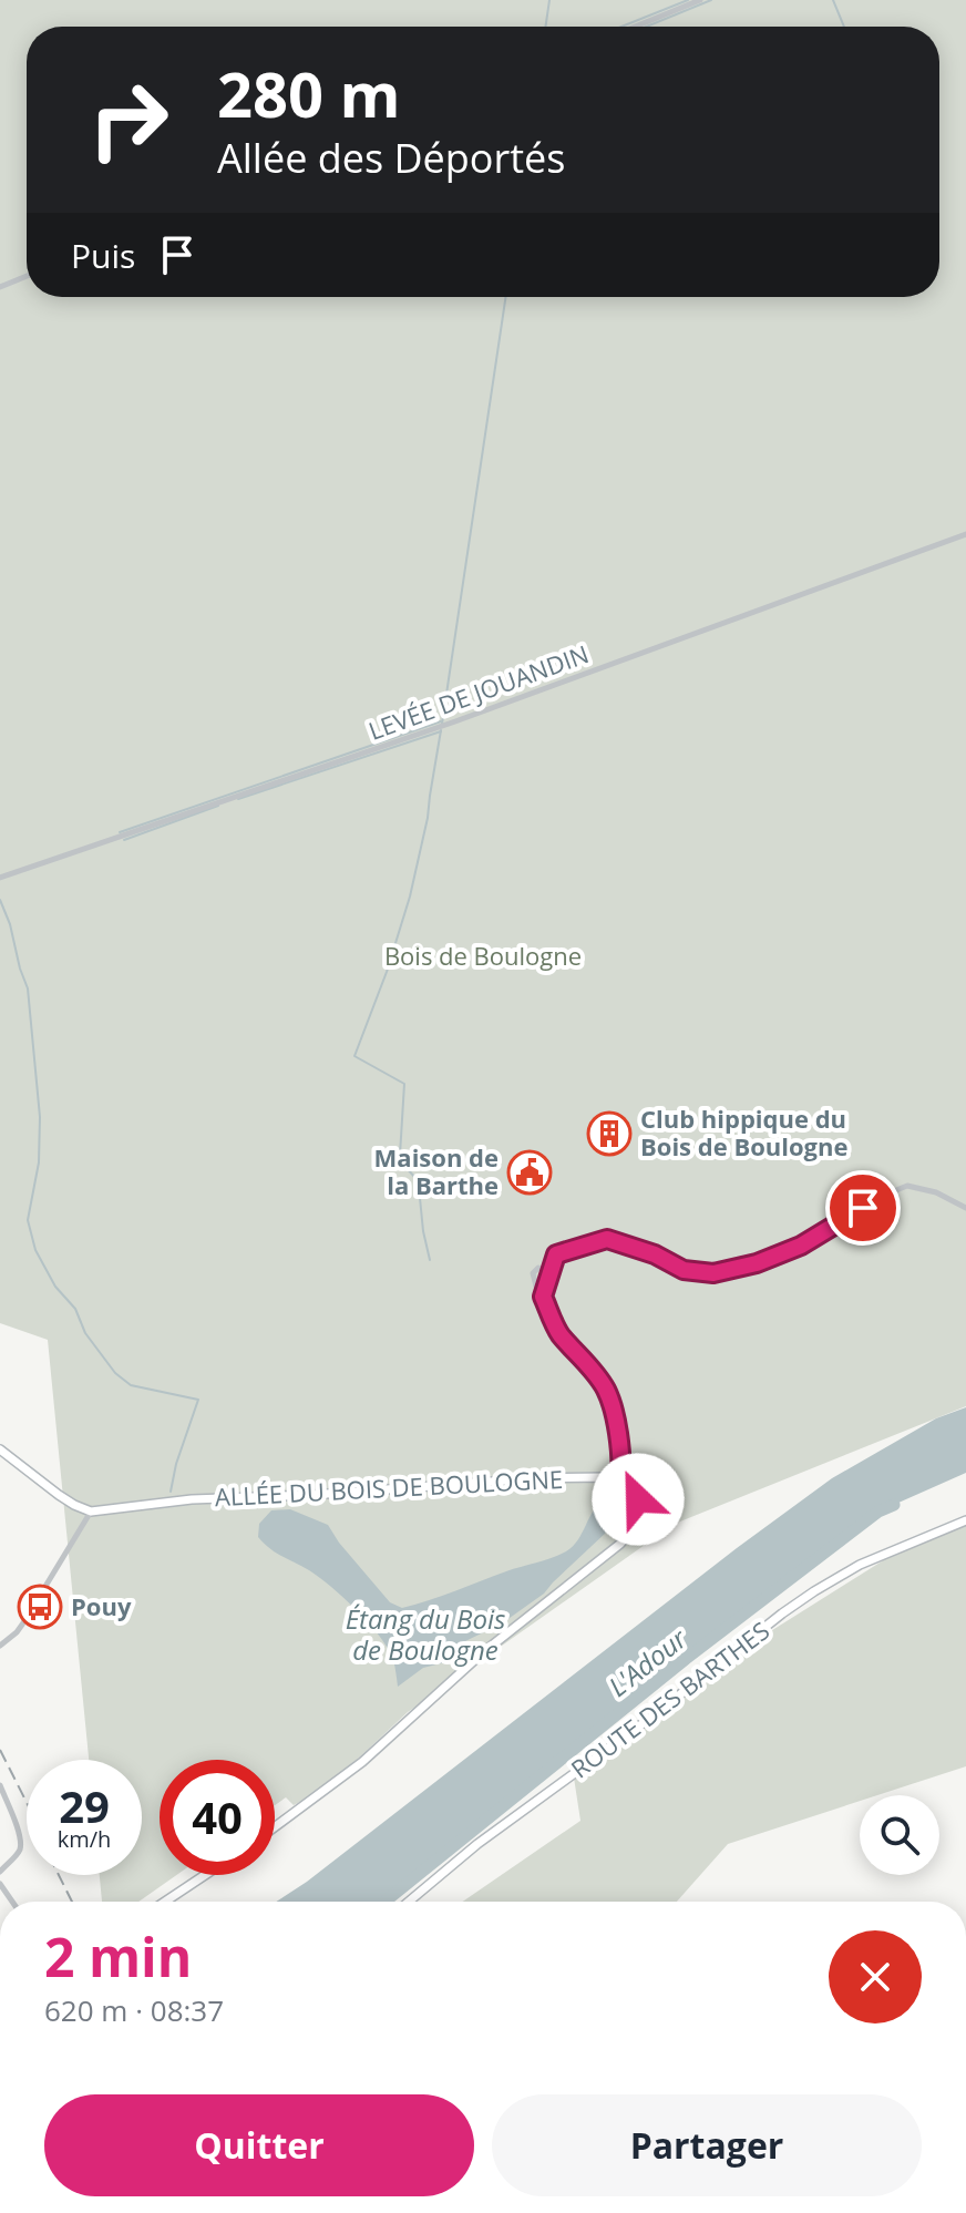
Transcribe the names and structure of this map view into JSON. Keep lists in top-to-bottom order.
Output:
{
  "streets": {
    "street": ["LEVÉE DE JOUANDIN", "ALLÉE DU BOIS DE BOULOGNE", "ROUTE DES BARTHES"]
  },
  "water": ["Étang du Bois de Boulogne", "L'Adour"],
  "parks": ["Bois de Boulogne"],
  "places": {
    "building": ["Club hippique du Bois de Boulogne"],
    "public building": ["Maison de la Barthe"],
    "bus stop": ["Pouy"]
  },
  "page": {
    "turn": ["280 m", "Allée des Déportés"],
    "then": "Puis",
    "speed": "29 km/h",
    "limit": "40",
    "heading": ["2 min", "620 m · 08:37"],
    "buttons": ["Quitter", "Partager"]
  }
}
